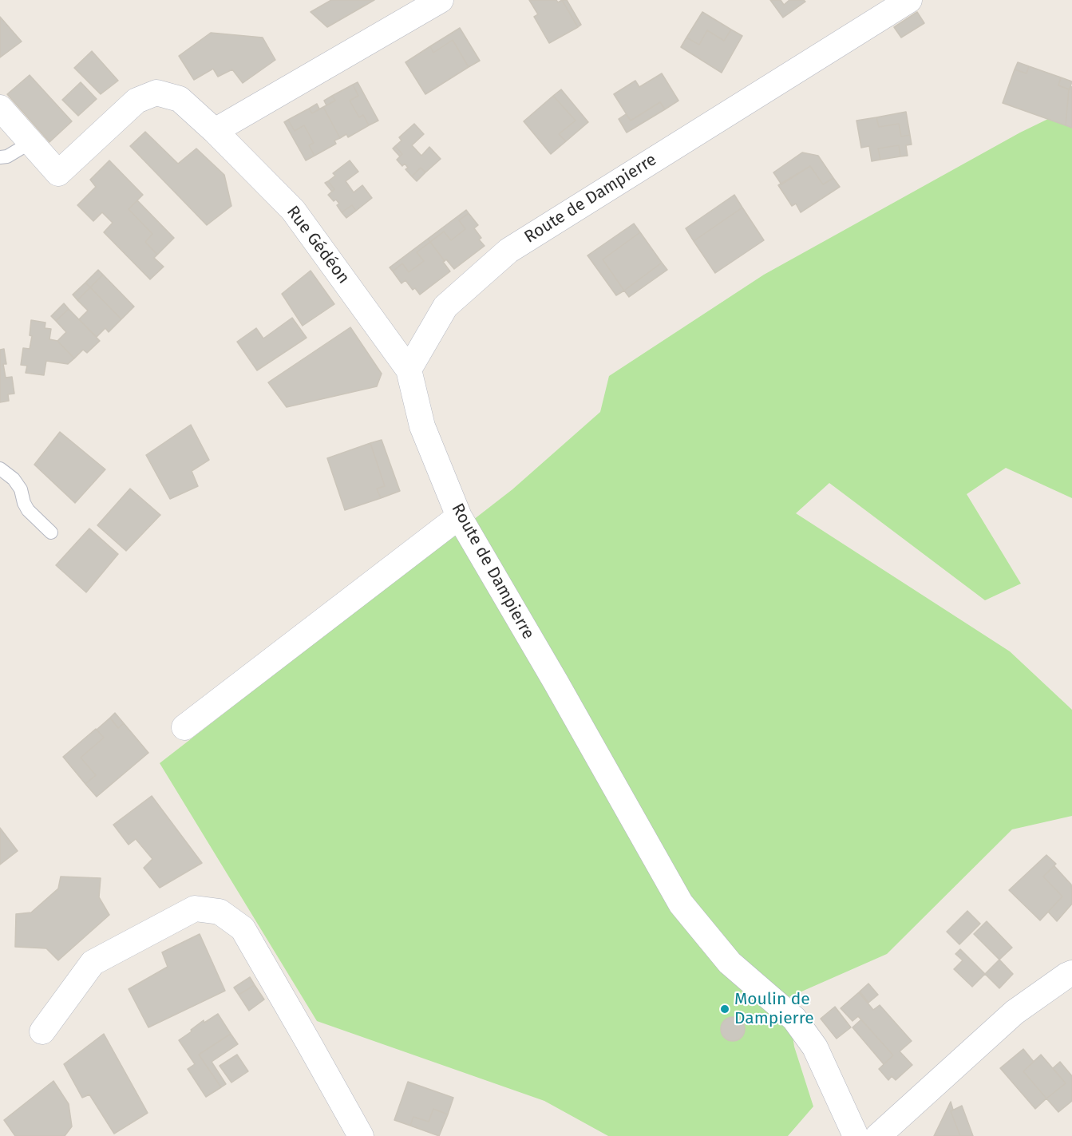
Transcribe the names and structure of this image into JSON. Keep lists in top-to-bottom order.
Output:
{
  "streets": {
    "street": ["Route de Dampierre", "Rue Gédéon"]
  },
  "crossings": [
    ["Route de Dampierre", "Rue Gédéon"]
  ],
  "places": ["Moulin de Dampierre"]
}
